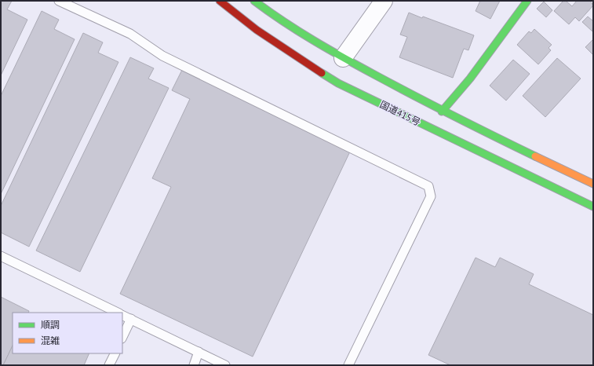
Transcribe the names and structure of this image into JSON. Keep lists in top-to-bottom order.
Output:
{
  "streets": {
    "main road": ["国道415号"]
  },
  "legend": ["順調", "混雑"]
}
